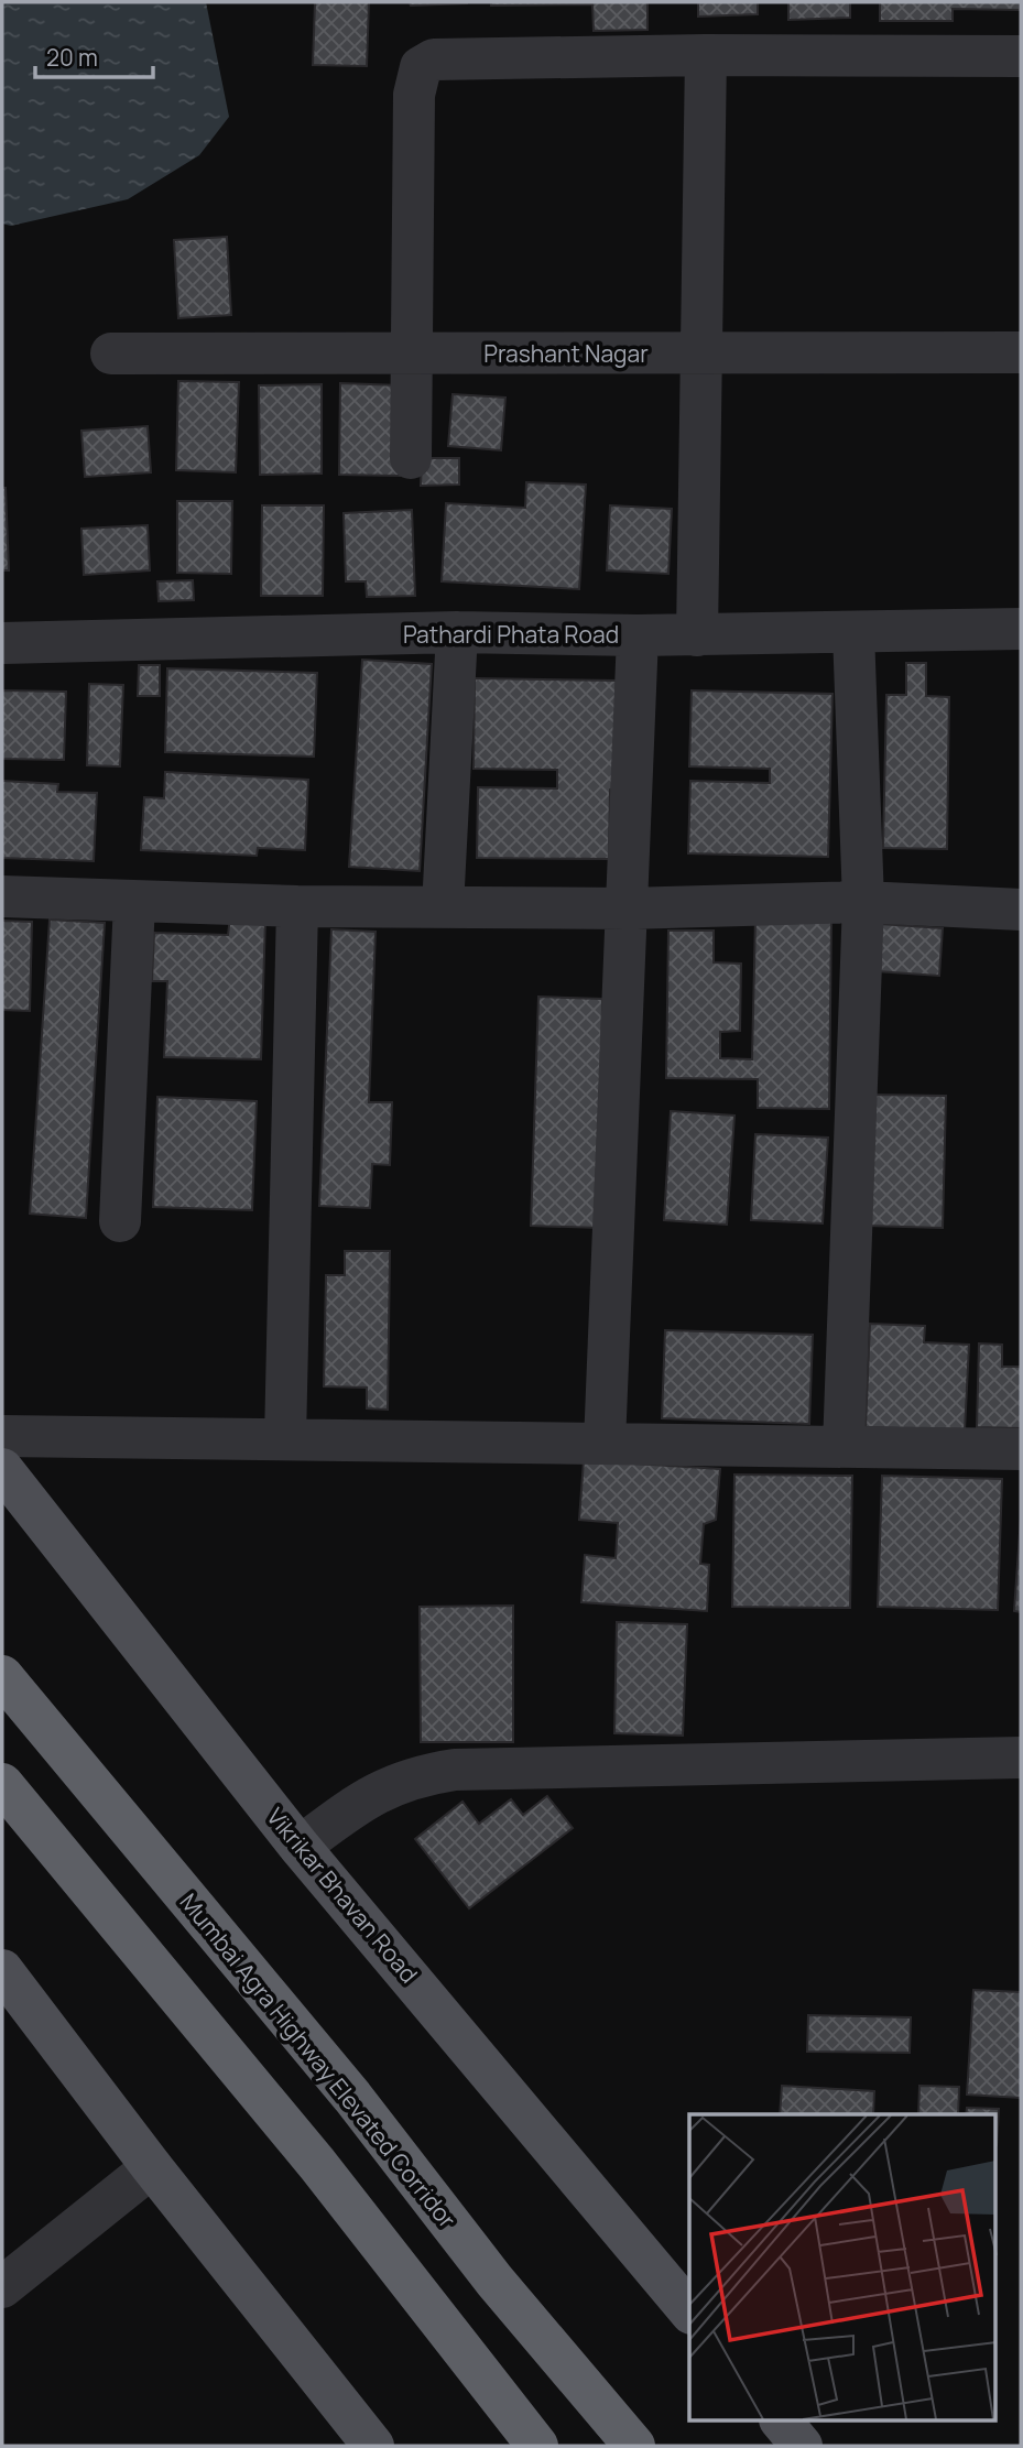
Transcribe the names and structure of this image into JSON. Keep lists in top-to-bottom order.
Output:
{
  "streets": {
    "highway": ["Mumbai Agra Highway Elevated Corridor"],
    "main road": ["Vikrikar Bhavan Road"],
    "street": ["Prashant Nagar", "Pathardi Phata Road"]
  },
  "scale_bar": "20 m"
}
